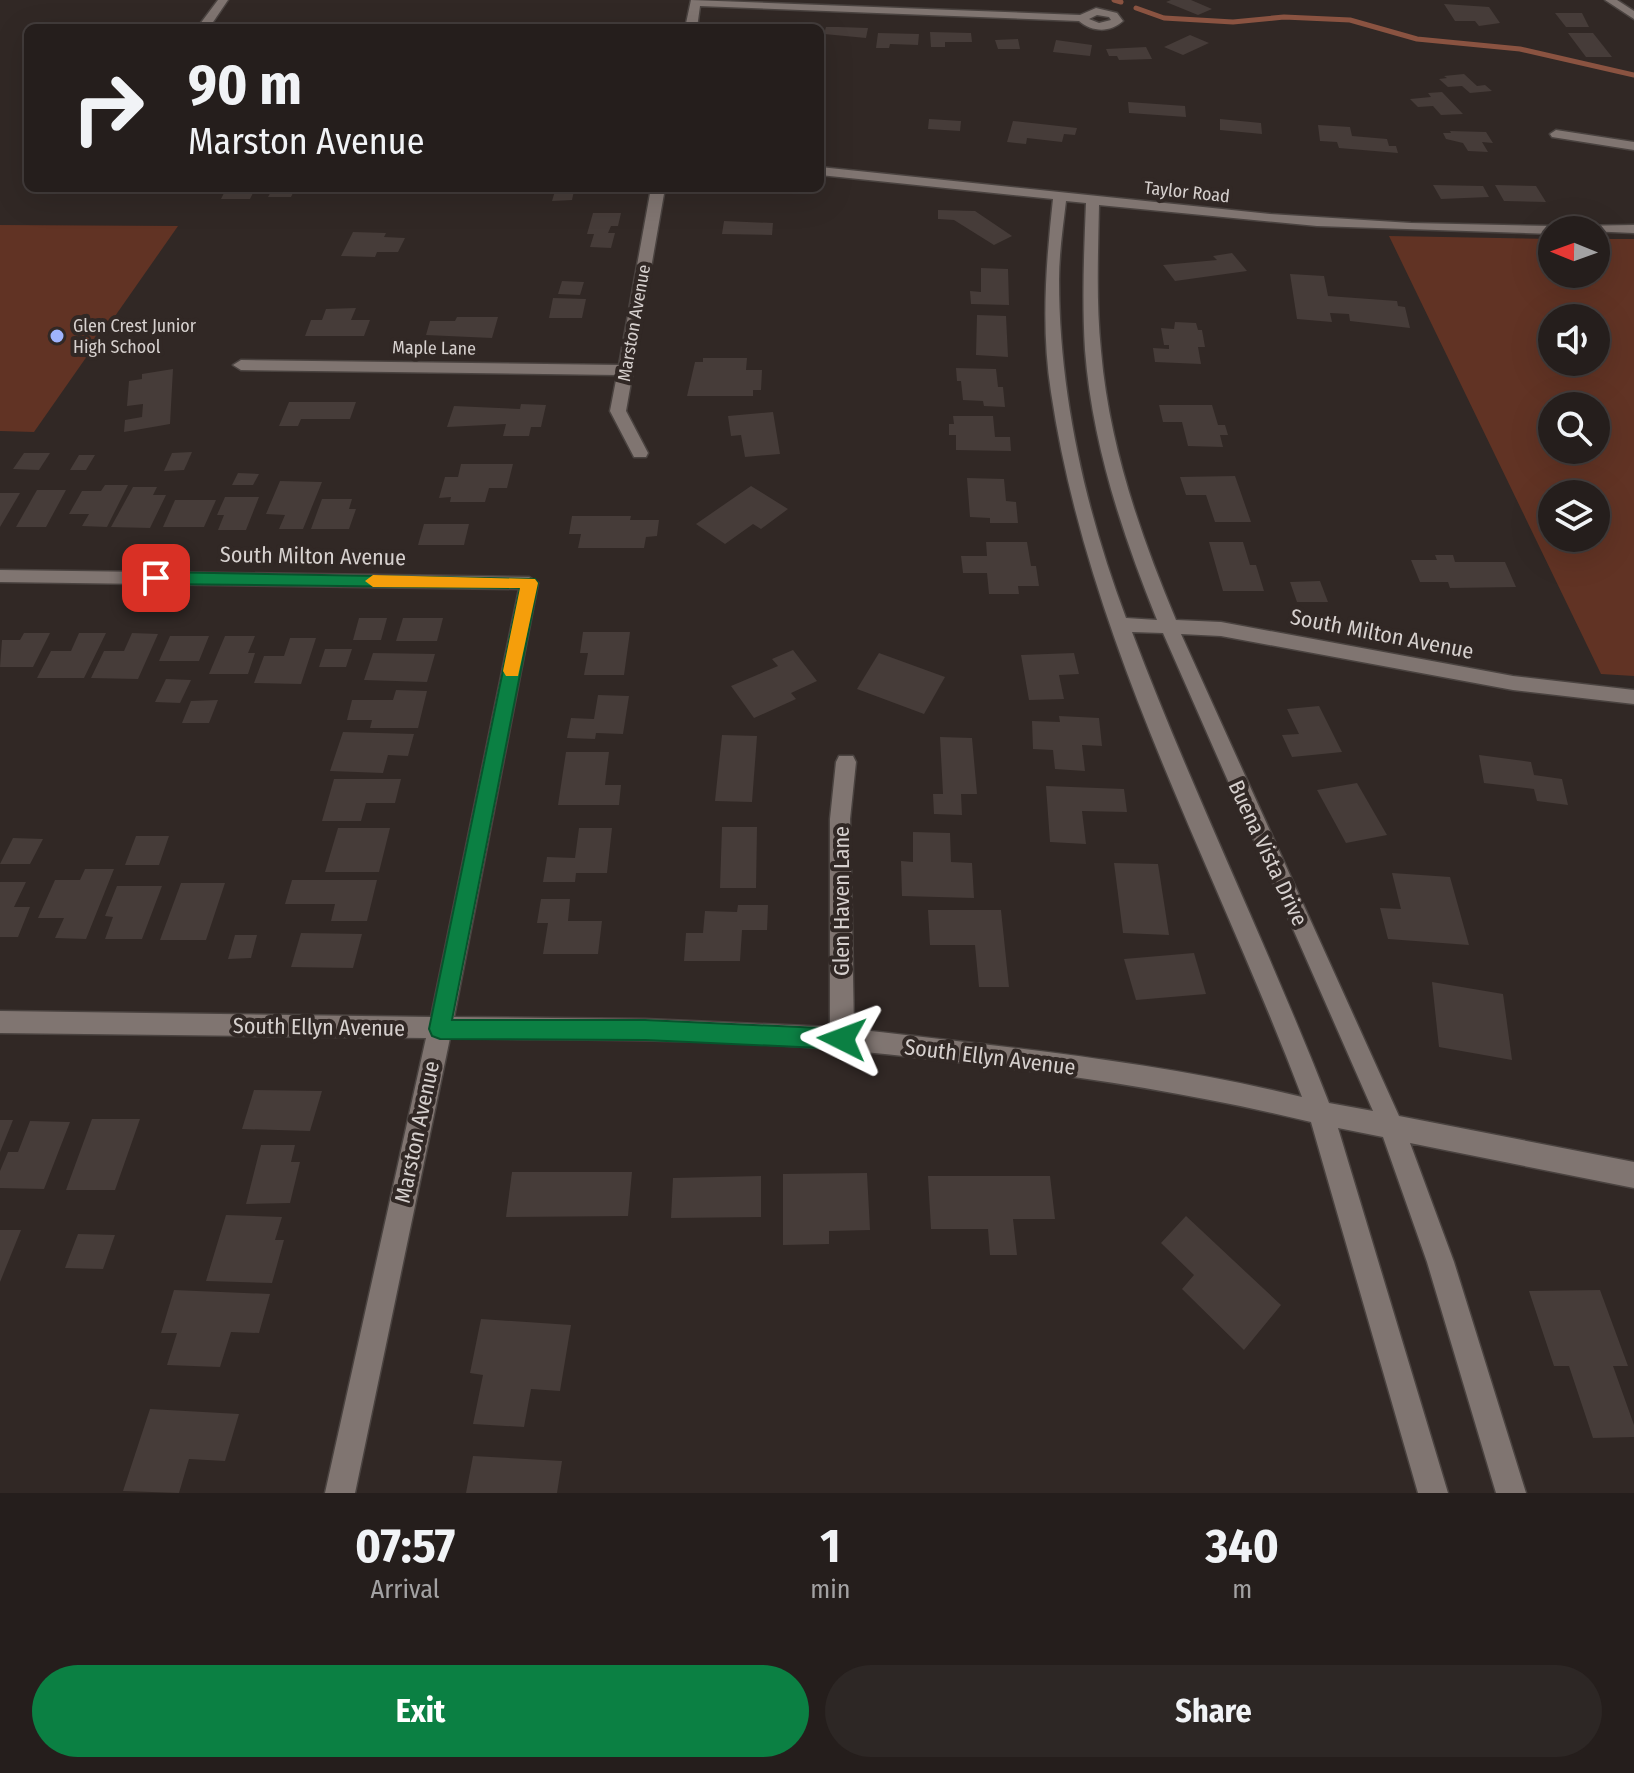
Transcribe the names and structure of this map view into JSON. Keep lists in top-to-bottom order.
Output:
{
  "streets": {
    "street": [
      "Taylor Road",
      "Marston Avenue",
      "Maple Lane",
      "South Milton Avenue",
      "Buena Vista Drive",
      "Glen Haven Lane",
      "South Ellyn Avenue"
    ]
  },
  "crossings": [
    ["Taylor Road", "Buena Vista Drive"],
    ["Marston Avenue", "Maple Lane"],
    ["Marston Avenue", "South Milton Avenue"],
    ["Marston Avenue", "South Ellyn Avenue"],
    ["South Milton Avenue", "Buena Vista Drive"],
    ["Buena Vista Drive", "South Ellyn Avenue"],
    ["Glen Haven Lane", "South Ellyn Avenue"]
  ],
  "places": ["Glen Crest Junior High School"],
  "north": "left",
  "page": {
    "turn": ["90 m", "Marston Avenue"],
    "eta": [
      "07:57",
      "Arrival",
      "1",
      "min",
      "340",
      "m"
    ],
    "buttons": ["Exit", "Share"]
  }
}
